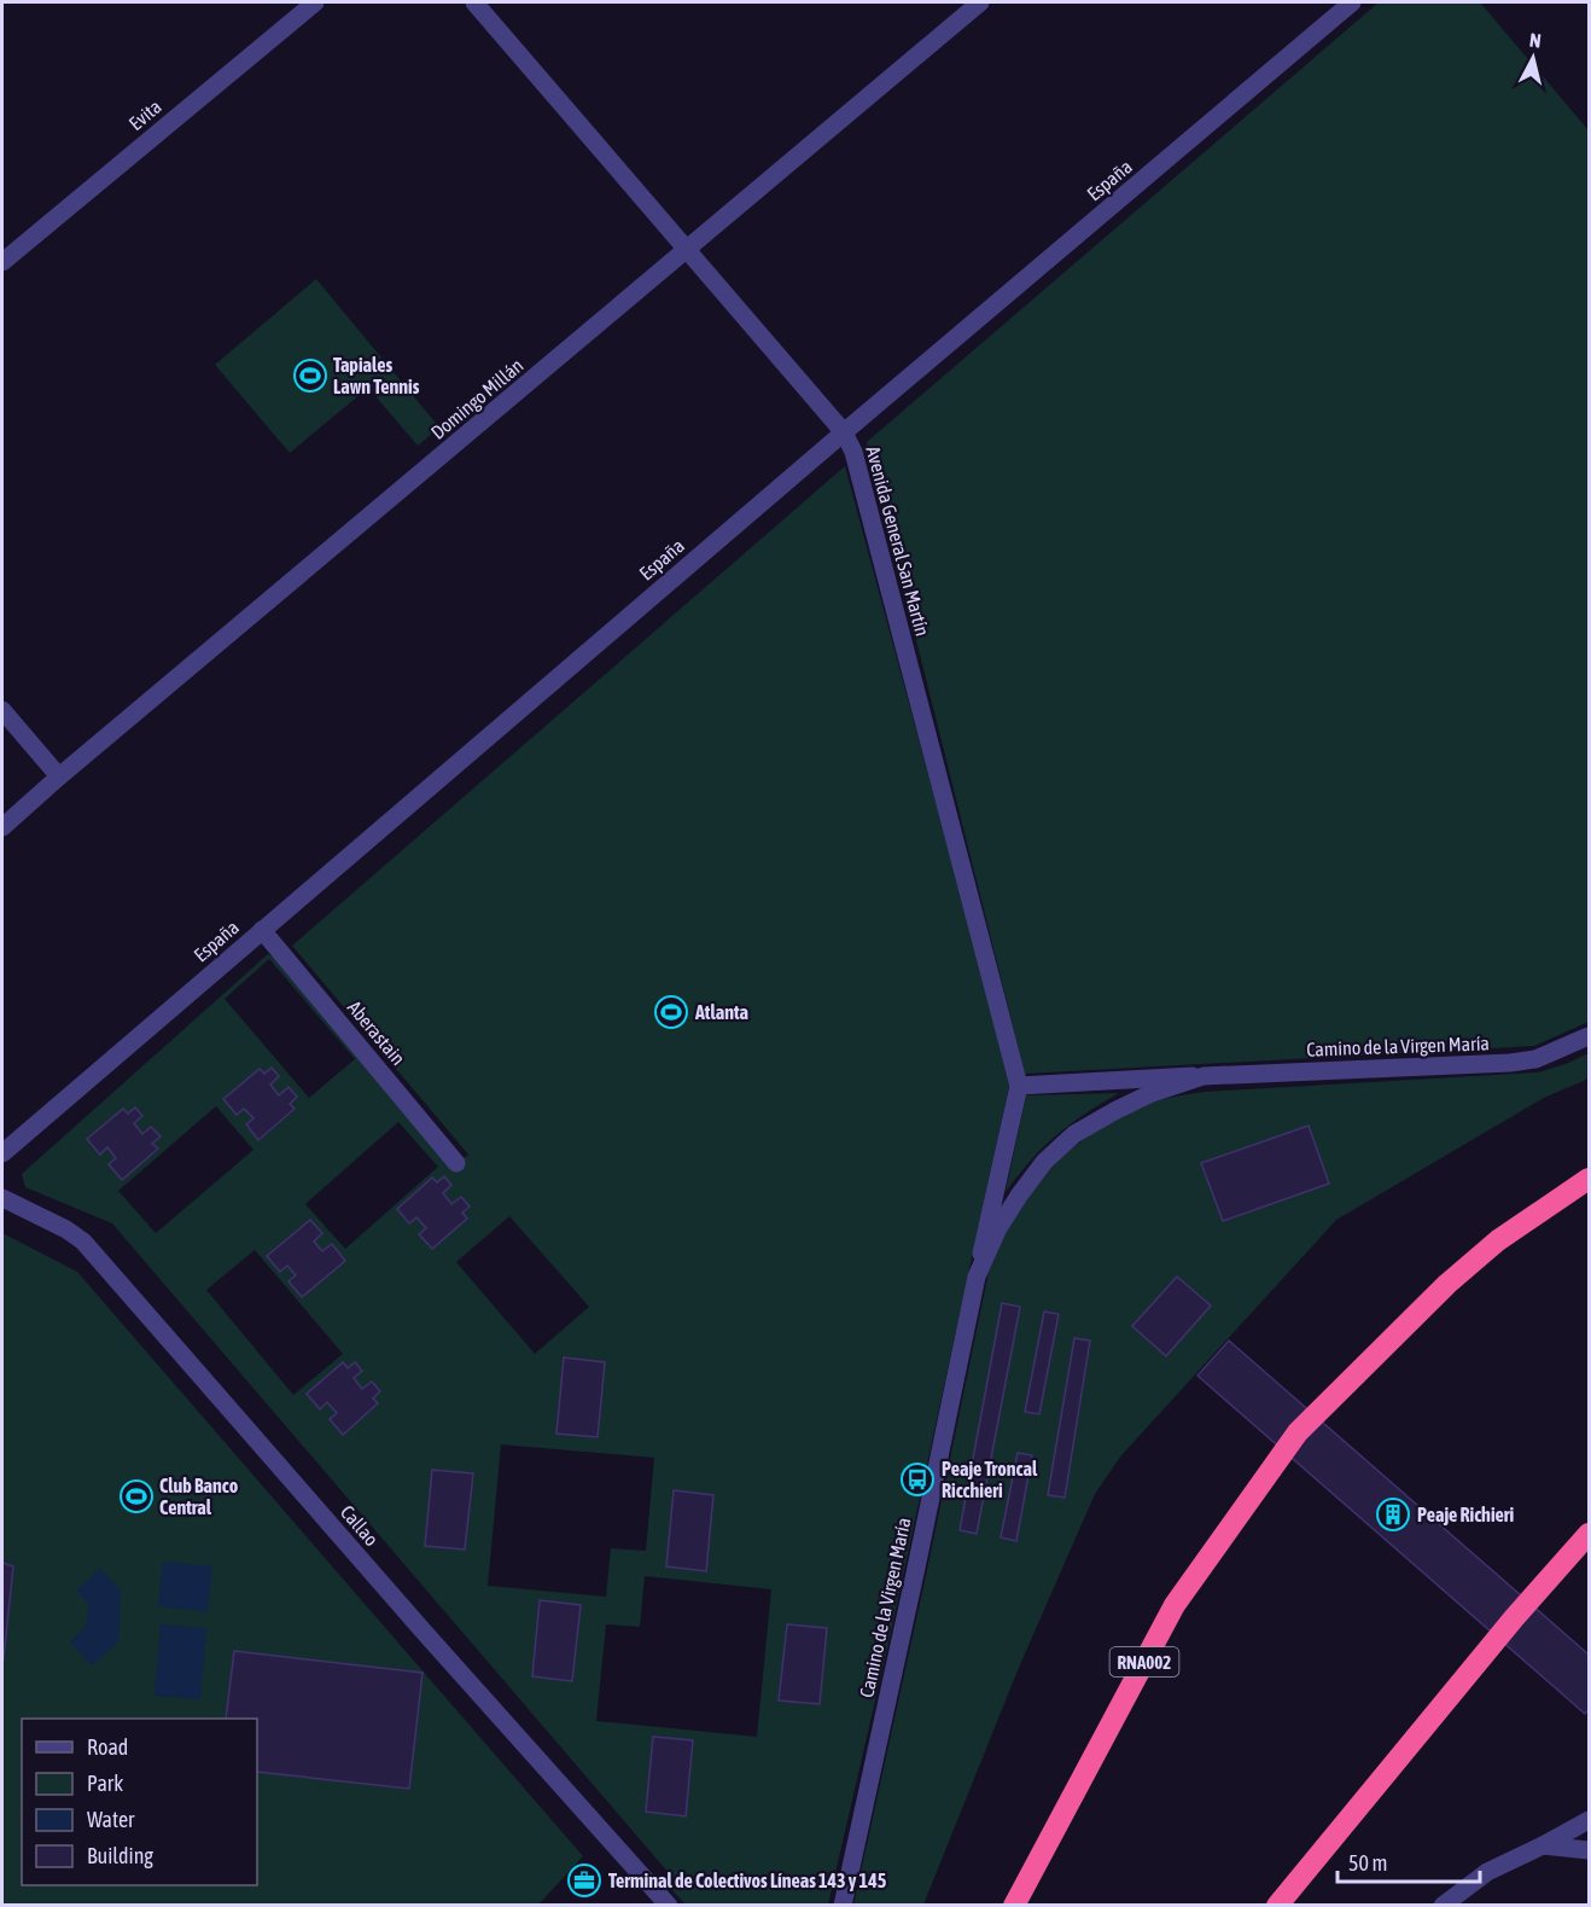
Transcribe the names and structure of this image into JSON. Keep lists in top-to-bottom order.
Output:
{
  "streets": {
    "highway": ["RNA002"],
    "street": [
      "Evita",
      "España",
      "Domingo Millán",
      "Avenida General San Martín",
      "Aberastain",
      "Camino de la Virgen María",
      "Callao"
    ]
  },
  "crossings": [
    ["España", "Avenida General San Martín"],
    ["España", "Aberastain"],
    ["Domingo Millán", "Avenida General San Martín"],
    ["Avenida General San Martín", "Camino de la Virgen María"]
  ],
  "places": {
    "sports": ["Tapiales Lawn Tennis", "Atlanta", "Club Banco Central"],
    "bus stop": ["Peaje Troncal Ricchieri"],
    "building": ["Peaje Richieri"],
    "office": ["Terminal de Colectivos Líneas 143 y 145"]
  },
  "legend": [
    "Road",
    "Park",
    "Water",
    "Building"
  ],
  "scale_bar": "50 m",
  "north": "top"
}
